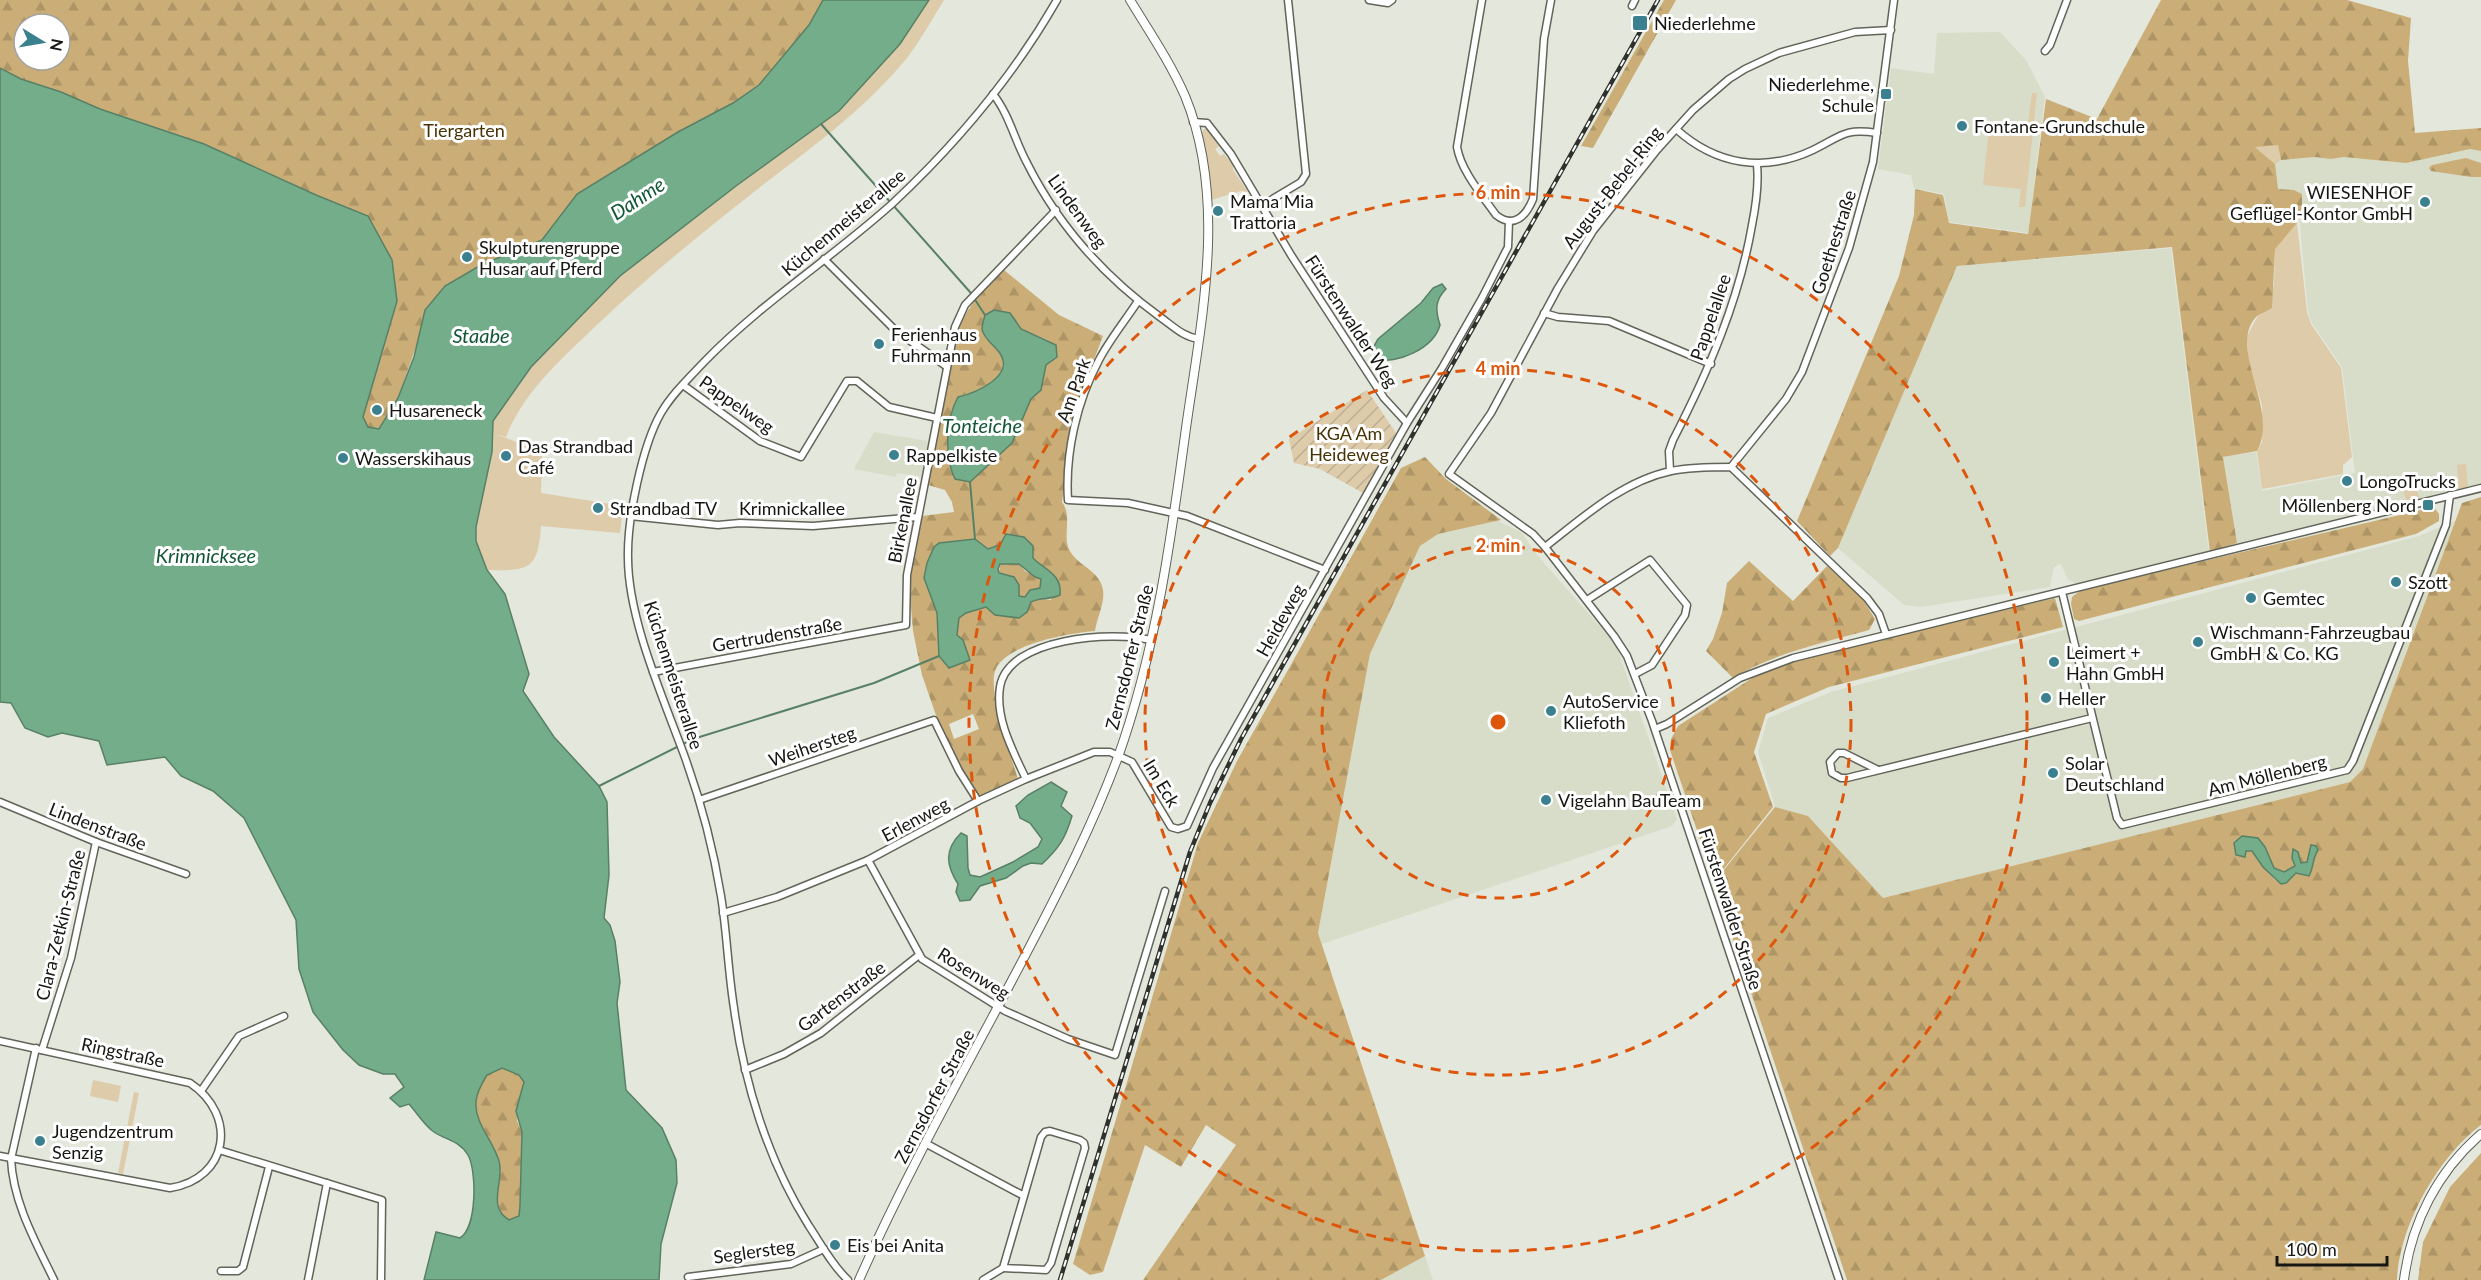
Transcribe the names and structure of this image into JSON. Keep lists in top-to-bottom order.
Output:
{
  "streets": {
    "street": [
      "August-Bebel-Ring",
      "Lindenweg",
      "Küchenmeisterallee",
      "Goethestraße",
      "Pappelallee",
      "Fürstenwalder Weg",
      "Am Park",
      "Pappelweg",
      "Krimnickallee",
      "Birkenallee",
      "Heideweg",
      "Gertrudenstraße",
      "Zernsdorfer Straße",
      "Weihersteg",
      "Am Möllenberg",
      "Im Eck",
      "Erlenweg",
      "Lindenstraße",
      "Fürstenwalder Straße",
      "Clara-Zetkin-Straße",
      "Rosenweg",
      "Gartenstraße",
      "Ringstraße",
      "Seglersteg"
    ]
  },
  "crossings": [
    ["August-Bebel-Ring", "Goethestraße"],
    ["August-Bebel-Ring", "Fürstenwalder Straße"],
    ["Lindenweg", "Küchenmeisterallee"],
    ["Lindenweg", "Am Park"],
    ["Lindenweg", "Birkenallee"],
    ["Lindenweg", "Zernsdorfer Straße"],
    ["Küchenmeisterallee", "Pappelweg"],
    ["Küchenmeisterallee", "Krimnickallee"],
    ["Küchenmeisterallee", "Gertrudenstraße"],
    ["Küchenmeisterallee", "Weihersteg"],
    ["Küchenmeisterallee", "Erlenweg"],
    ["Küchenmeisterallee", "Gartenstraße"],
    ["Küchenmeisterallee", "Seglersteg"],
    ["Fürstenwalder Weg", "Heideweg"],
    ["Fürstenwalder Weg", "Zernsdorfer Straße"],
    ["Am Park", "Zernsdorfer Straße"],
    ["Pappelweg", "Birkenallee"],
    ["Krimnickallee", "Birkenallee"],
    ["Birkenallee", "Gertrudenstraße"],
    ["Heideweg", "Im Eck"],
    ["Zernsdorfer Straße", "Im Eck"],
    ["Zernsdorfer Straße", "Erlenweg"],
    ["Zernsdorfer Straße", "Rosenweg"],
    ["Weihersteg", "Erlenweg"],
    ["Im Eck", "Erlenweg"],
    ["Erlenweg", "Rosenweg"],
    ["Lindenstraße", "Clara-Zetkin-Straße"],
    ["Clara-Zetkin-Straße", "Ringstraße"],
    ["Rosenweg", "Gartenstraße"]
  ],
  "water": [
    "Dahme",
    "Staabe",
    "Tonteiche",
    "Krimnicksee"
  ],
  "parks": ["Tiergarten", "KGA Am Heideweg"],
  "places": {
    "transit": ["Niederlehme", "Niederlehme, Schule", "Möllenberg Nord"],
    "other": [
      "Fontane-Grundschule",
      "WIESENHOF Geflügel-Kontor GmbH",
      "Mama Mia Trattoria",
      "Skulpturengruppe Husar auf Pferd",
      "Ferienhaus Fuhrmann",
      "Husareneck",
      "Rappelkiste",
      "Das Strandbad Café",
      "Wasserskihaus",
      "LongoTrucks",
      "Strandbad TV",
      "Szott",
      "Gemtec",
      "Wischmann-Fahrzeugbau GmbH & Co. KG",
      "Leimert + Hahn GmbH",
      "Heller",
      "AutoService Kliefoth",
      "Solar Deutschland",
      "Vigelahn BauTeam",
      "Jugendzentrum Senzig",
      "Eis bei Anita"
    ]
  },
  "scale_bar": "100 m",
  "north": "right",
  "rings": ["6 min", "4 min", "2 min"]
}
